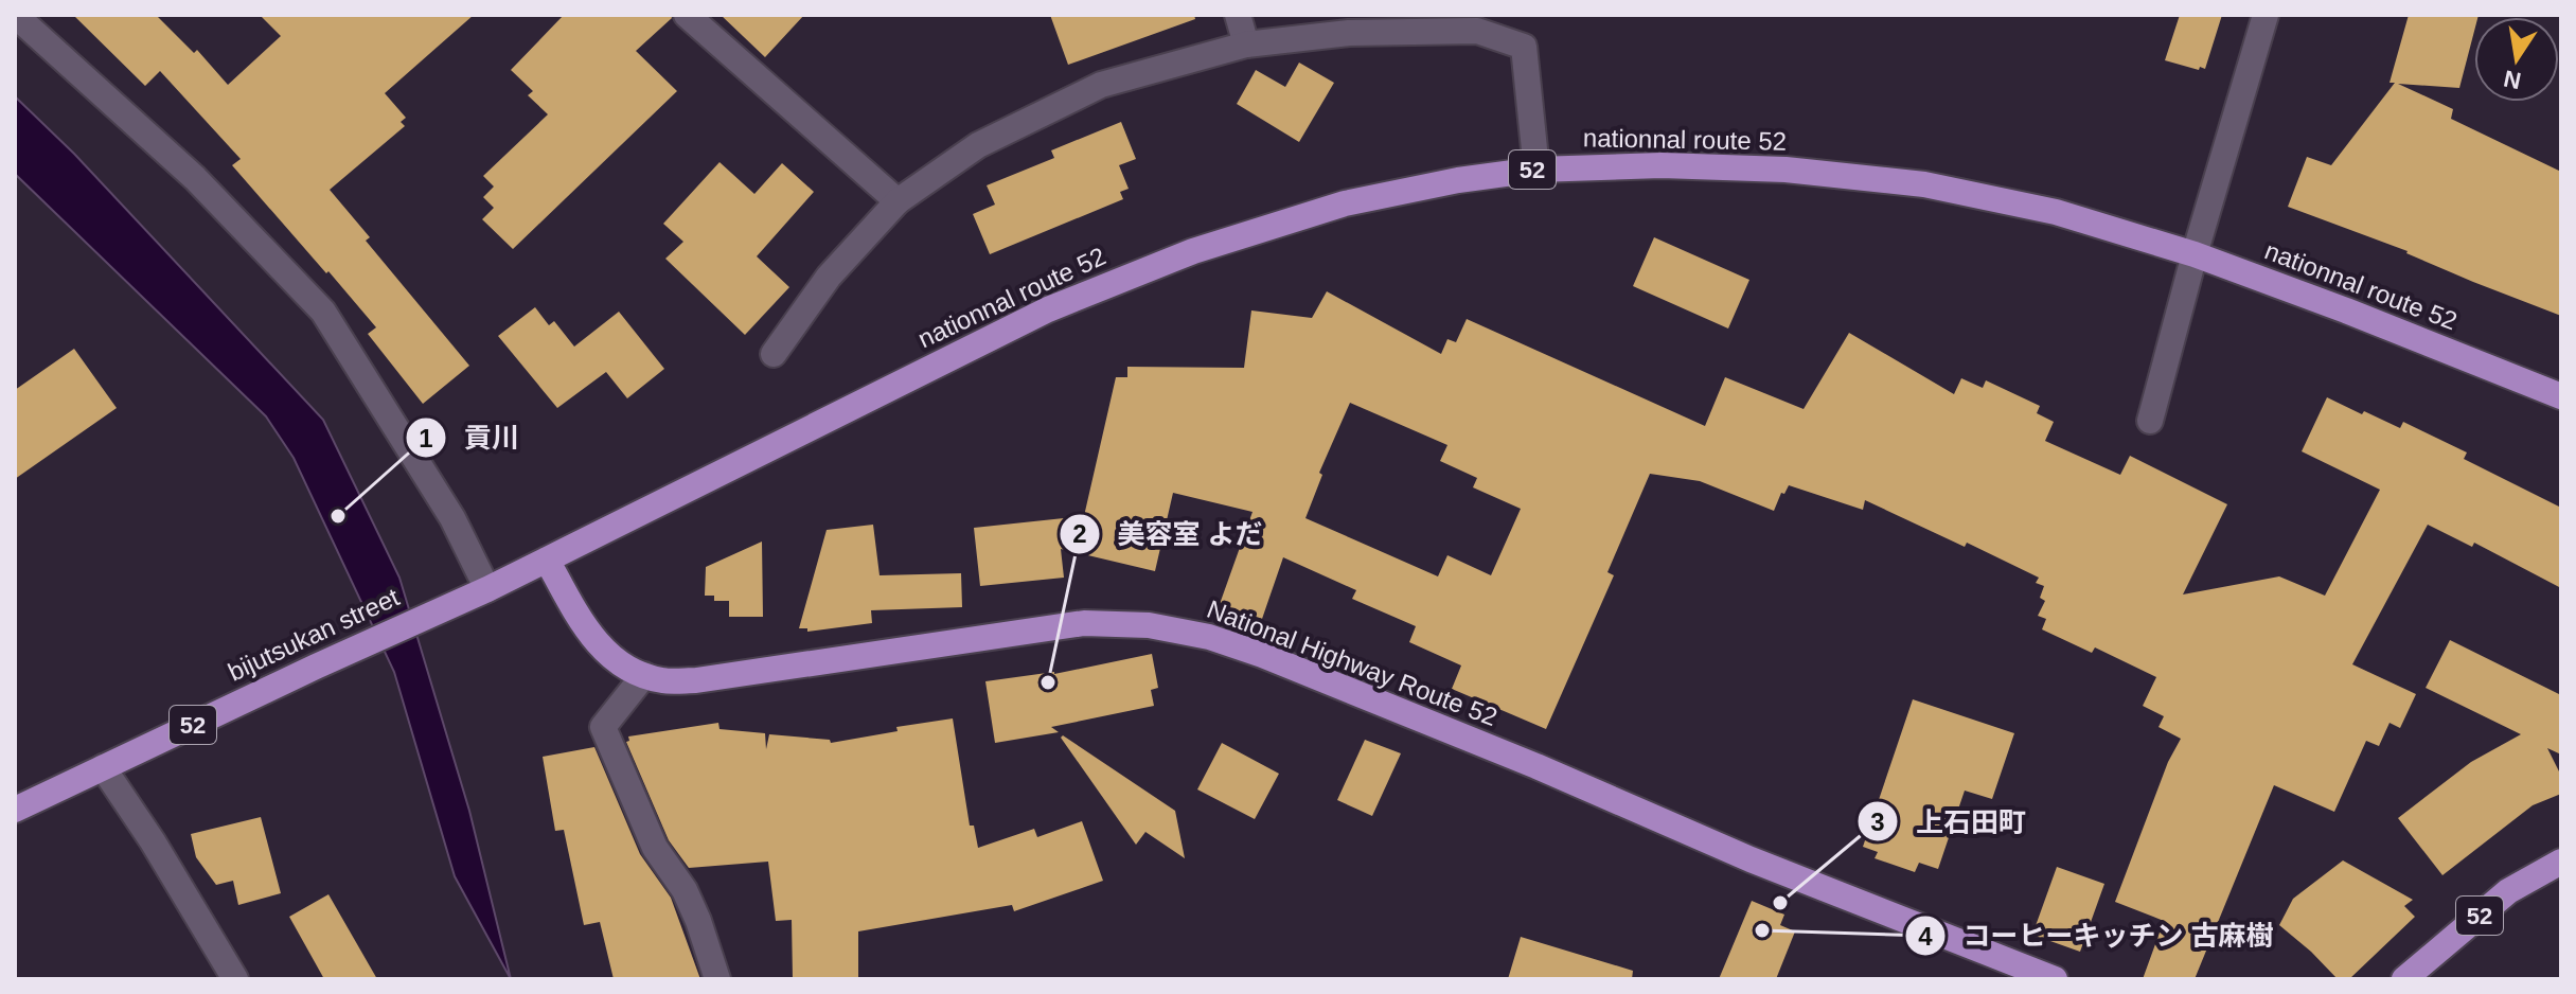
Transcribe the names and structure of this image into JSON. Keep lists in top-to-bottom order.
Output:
{
  "streets": {
    "highway": [
      "nationnal route 52",
      "52",
      "bijutsukan street",
      "National Highway Route 52"
    ]
  },
  "crossings": [
    ["nationnal route 52", "bijutsukan street"],
    ["nationnal route 52", "National Highway Route 52"],
    ["bijutsukan street", "National Highway Route 52"]
  ],
  "places": [
    "貢川",
    "美容室 よだ",
    "上石田町",
    "コーヒーキッチン 古麻樹"
  ],
  "north": "bottom"
}
